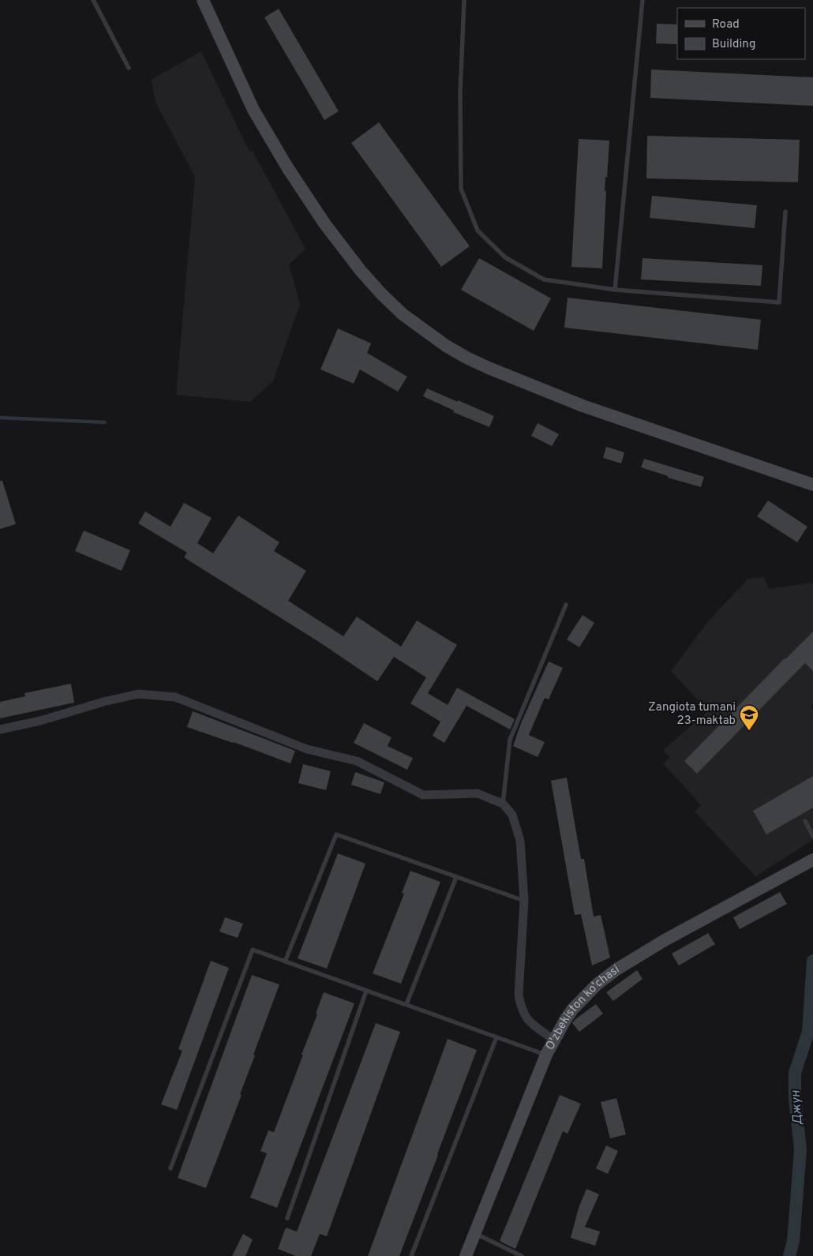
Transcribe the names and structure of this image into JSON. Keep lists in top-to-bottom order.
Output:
{
  "streets": {
    "main road": ["O'zbekiston ko'chasi"]
  },
  "water": ["Джун"],
  "places": {
    "school or university": ["Zangiota tumani 23-maktab"]
  },
  "legend": ["Road", "Building"]
}
